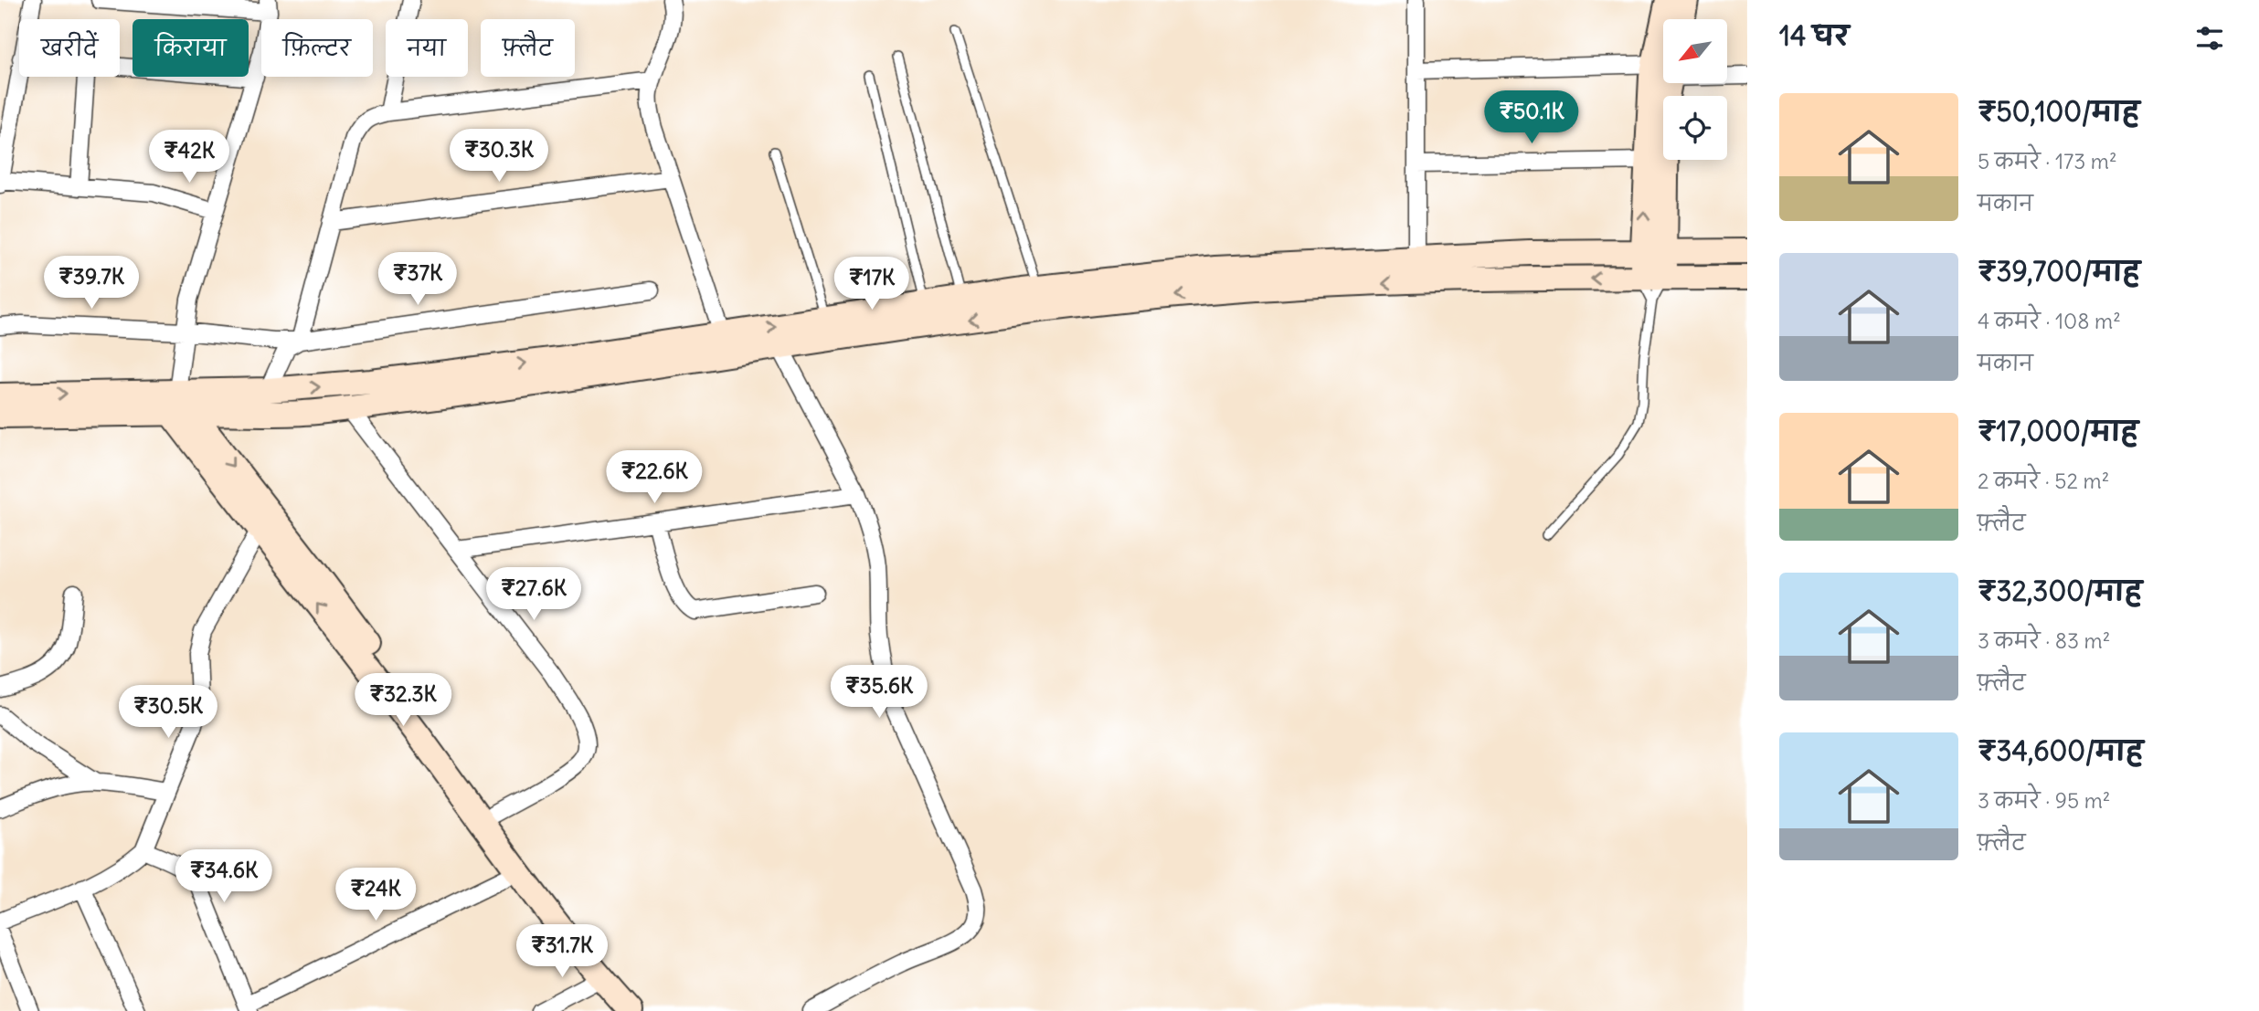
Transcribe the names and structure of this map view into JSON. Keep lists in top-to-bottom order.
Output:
{
  "north": "bottom left",
  "page": {
    "heading": "14 घर",
    "chip": [
      "खरीदें",
      "किराया",
      "फ़िल्टर",
      "नया",
      "फ़्लैट"
    ],
    "list": [
      {
        "name": "₹50,100/माह",
        "note": "5 कमरे · 173 m² · मकान"
      },
      {
        "name": "₹39,700/माह",
        "note": "4 कमरे · 108 m² · मकान"
      },
      {
        "name": "₹17,000/माह",
        "note": "2 कमरे · 52 m² · फ़्लैट"
      },
      {
        "name": "₹32,300/माह",
        "note": "3 कमरे · 83 m² · फ़्लैट"
      },
      {
        "name": "₹34,600/माह",
        "note": "3 कमरे · 95 m² · फ़्लैट"
      }
    ],
    "price": [
      "₹50.1K",
      "₹30.3K",
      "₹42K",
      "₹37K",
      "₹39.7K",
      "₹17K",
      "₹22.6K",
      "₹27.6K",
      "₹35.6K",
      "₹32.3K",
      "₹30.5K",
      "₹34.6K",
      "₹24K",
      "₹31.7K"
    ]
  }
}
